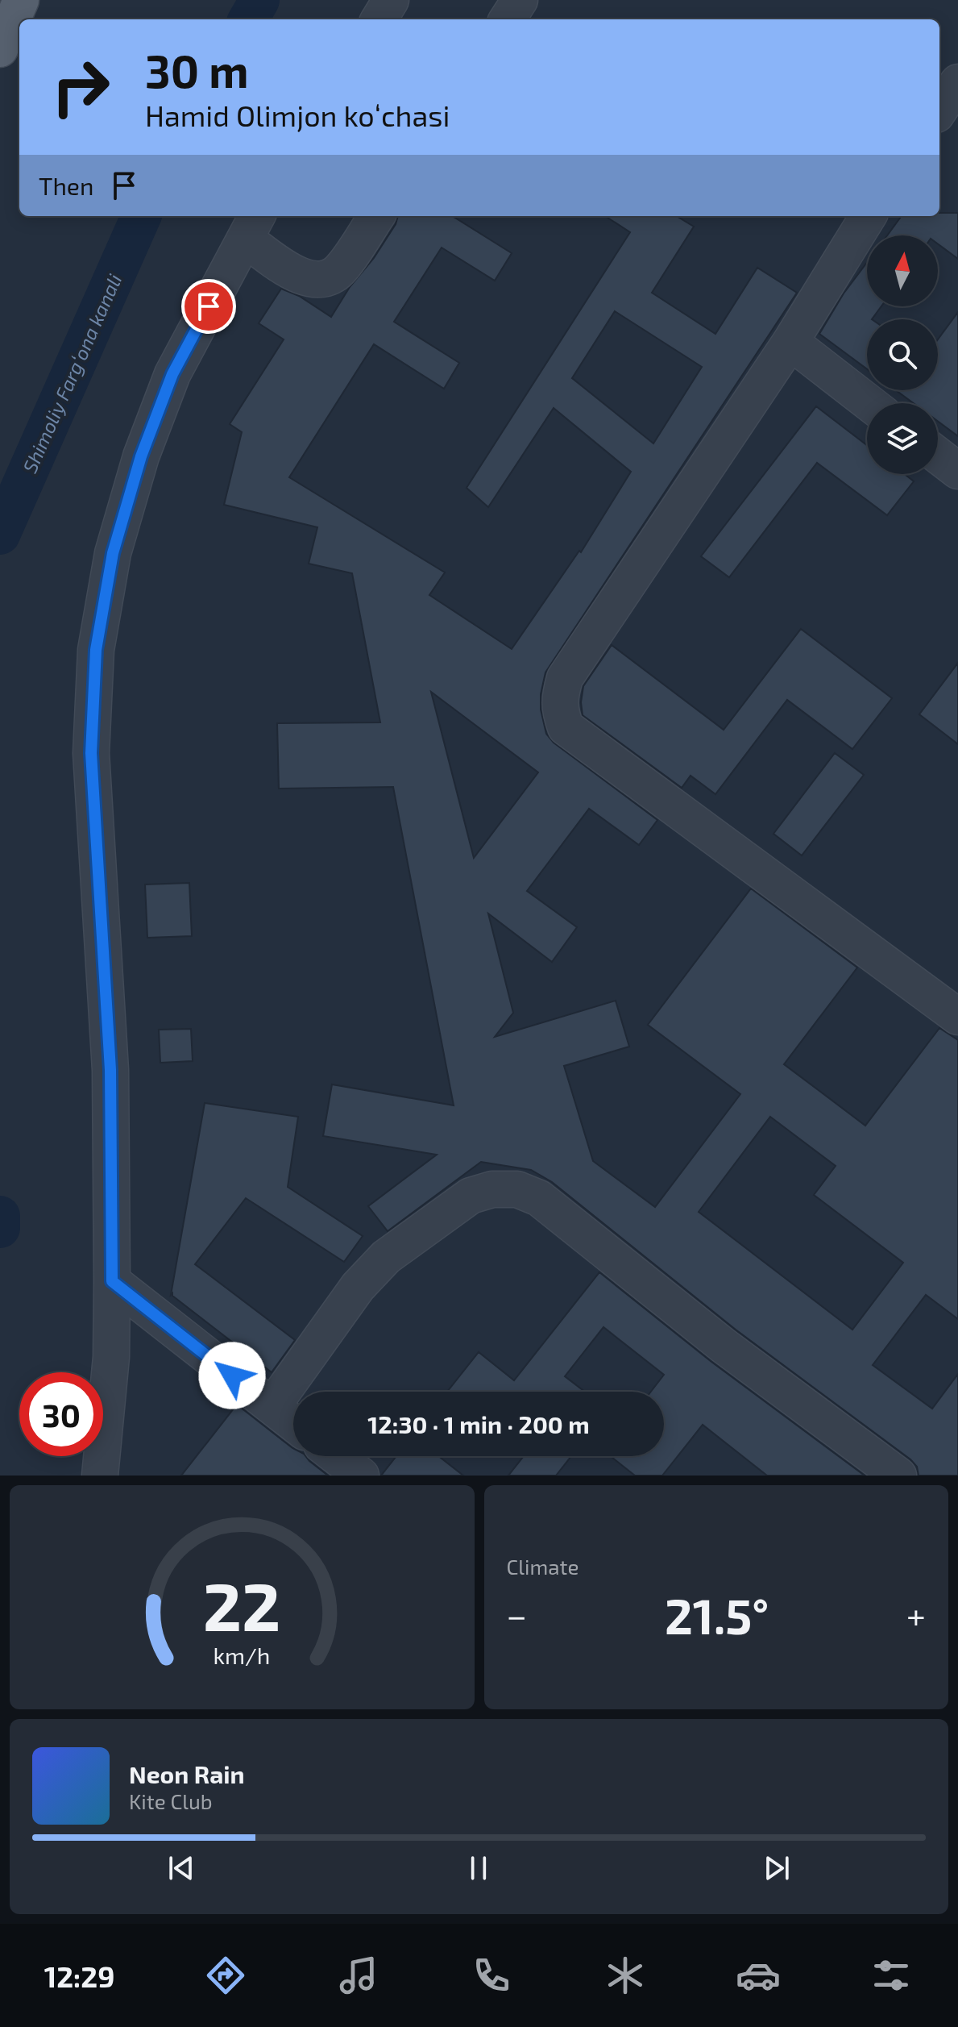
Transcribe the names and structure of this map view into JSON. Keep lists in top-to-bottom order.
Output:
{
  "water": ["Shimoliy Fargʻona kanali"],
  "north": "top",
  "page": {
    "turn": ["30 m", "Hamid Olimjon koʻchasi"],
    "then": "Then",
    "limit": "30",
    "trip": "12:30 · 1 min · 200 m",
    "tile": "Climate",
    "heat": ["−", "21.5°", "+"],
    "song": ["Neon Rain", "Kite Club"],
    "tabs": "12:29",
    "gauge": ["22", "km/h"]
  }
}
